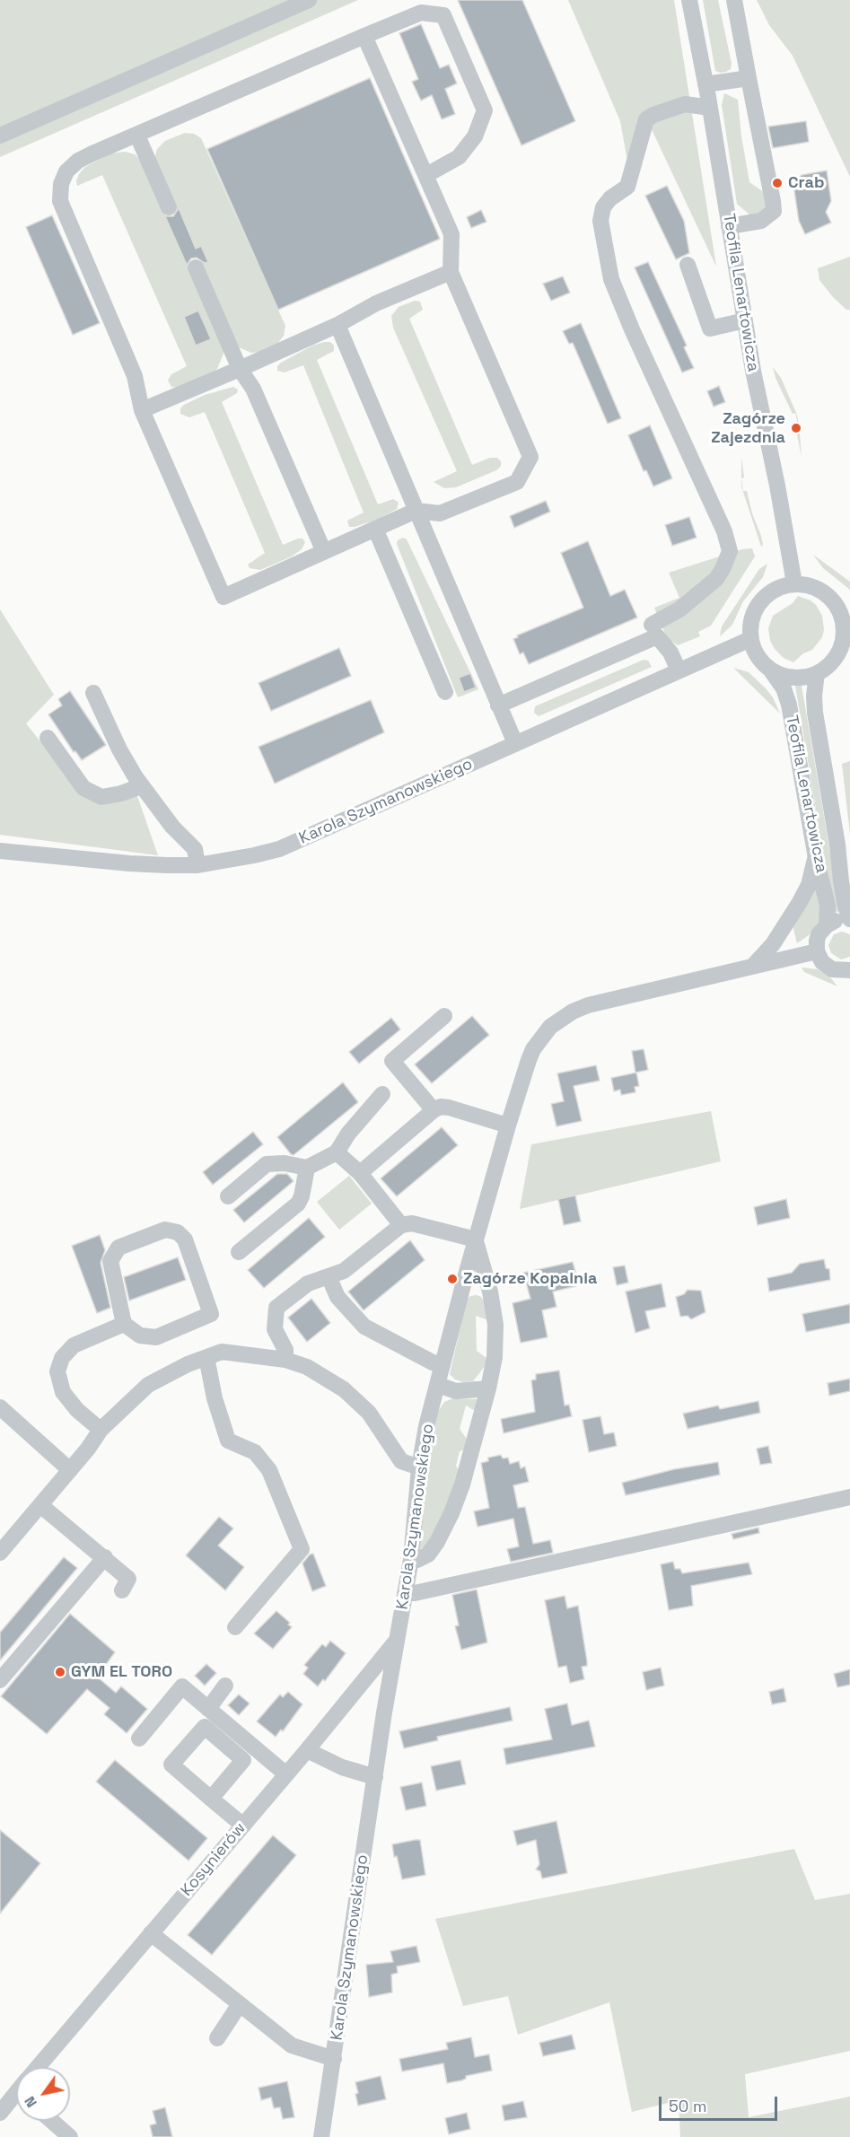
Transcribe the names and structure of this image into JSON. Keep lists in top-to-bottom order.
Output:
{
  "streets": {
    "street": ["Teofila Lenartowicza", "Karola Szymanowskiego", "Kosynierów"]
  },
  "crossings": [
    ["Teofila Lenartowicza", "Karola Szymanowskiego"],
    ["Karola Szymanowskiego", "Kosynierów"]
  ],
  "places": [
    "Crab",
    "Zagórze Zajezdnia",
    "Zagórze Kopalnia",
    "GYM EL TORO"
  ],
  "scale_bar": "50 m",
  "north": "bottom left"
}
